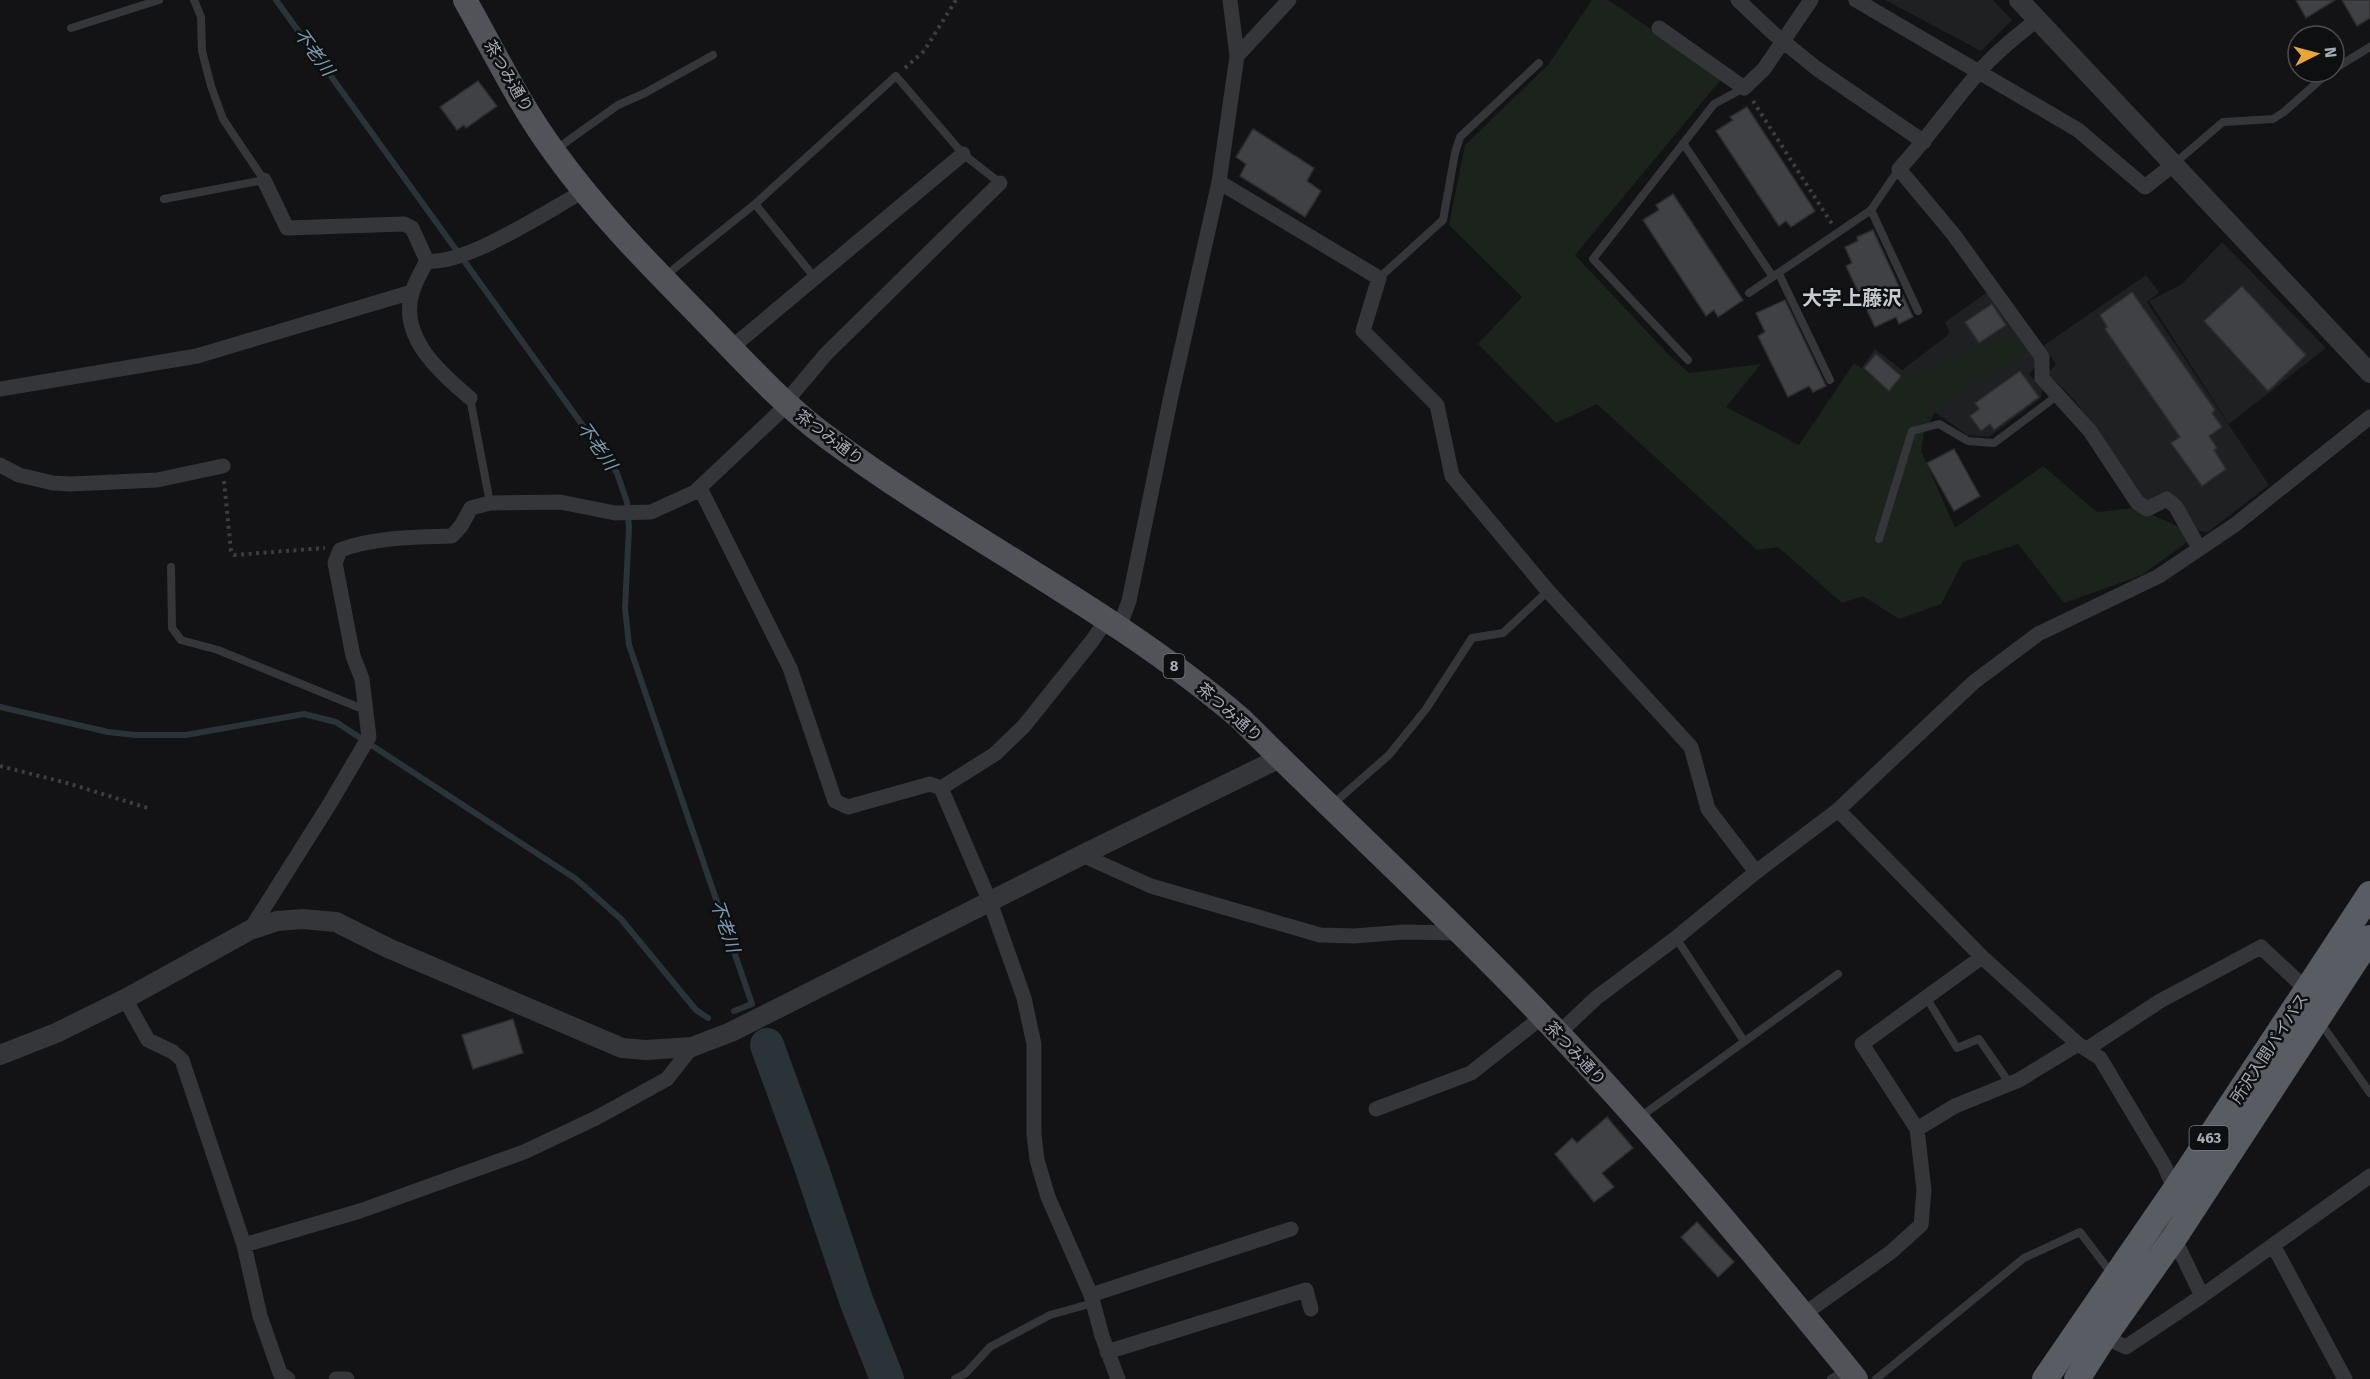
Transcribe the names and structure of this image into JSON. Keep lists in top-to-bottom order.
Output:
{
  "streets": {
    "highway": ["所沢入間バイパス", "463"],
    "main road": ["茶つみ通り", "8"]
  },
  "districts": ["大字上藤沢"],
  "water": ["不老川"],
  "north": "right"
}
